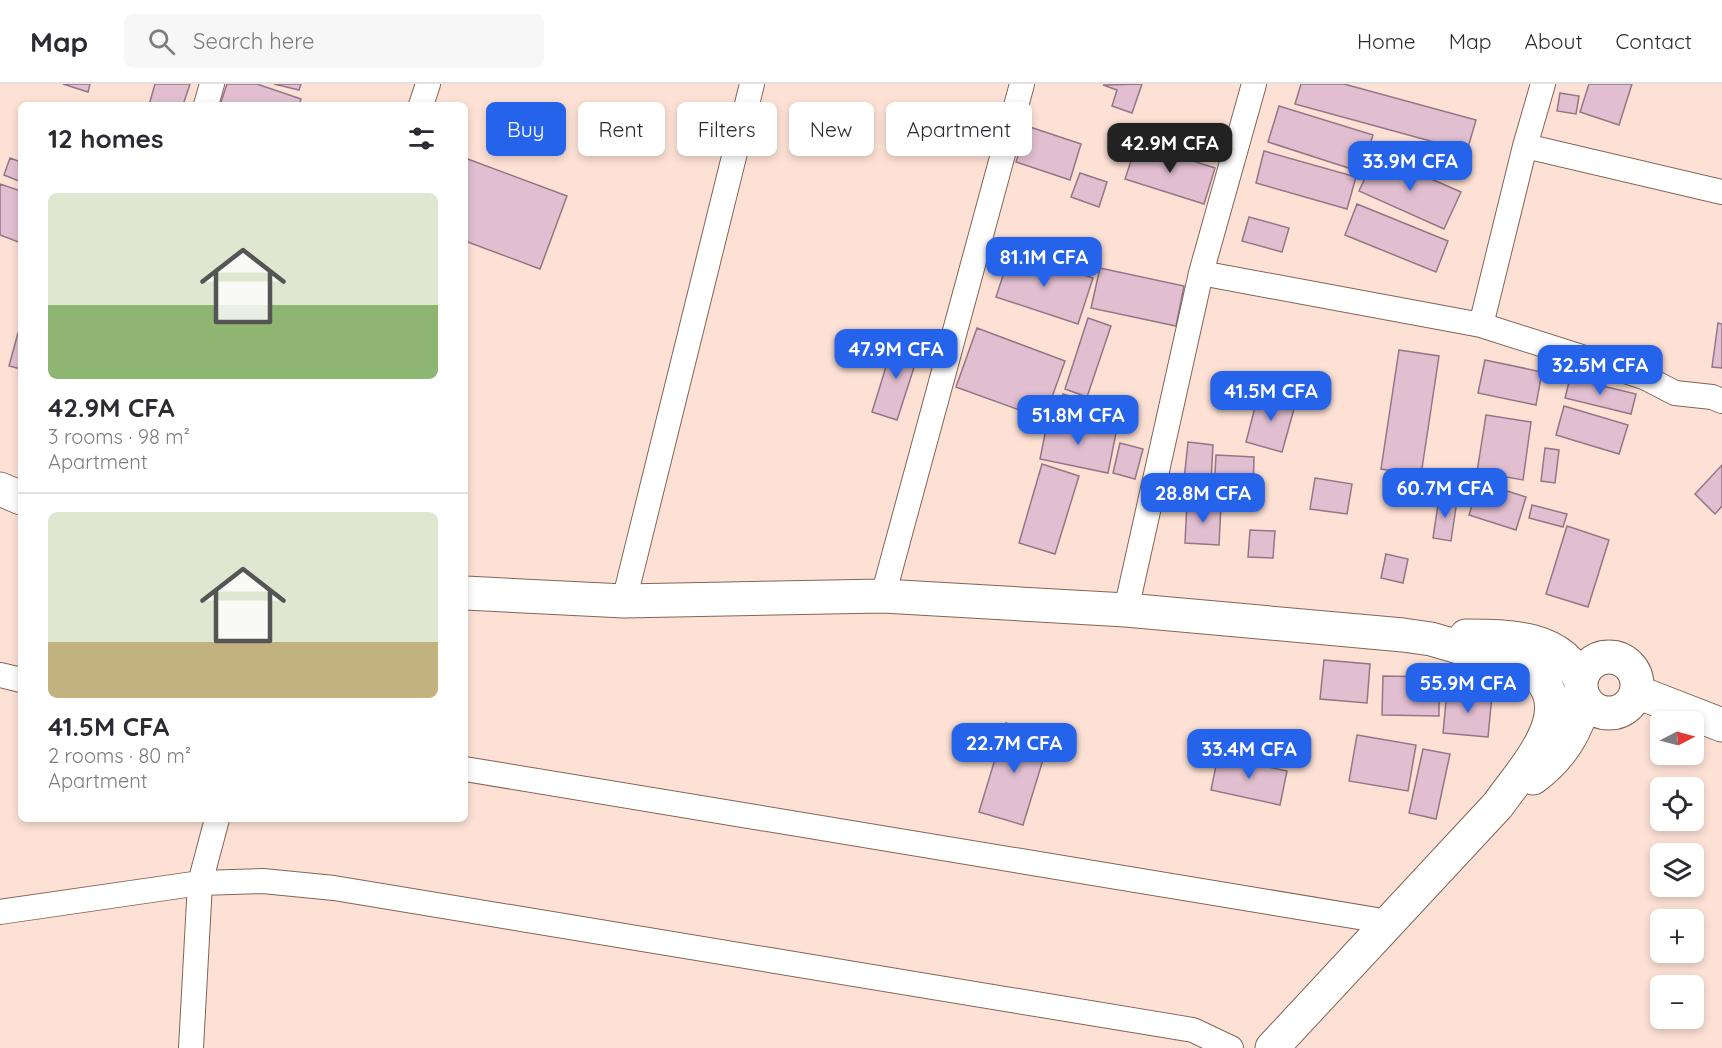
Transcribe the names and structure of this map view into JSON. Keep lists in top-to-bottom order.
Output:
{
  "north": "right",
  "page": {
    "header": "Map",
    "search": "Search here",
    "nav": [
      "Home",
      "Map",
      "About",
      "Contact"
    ],
    "chip": [
      "Buy",
      "Rent",
      "Filters",
      "New",
      "Apartment"
    ],
    "heading": "12 homes",
    "price": [
      "42.9M CFA",
      "33.9M CFA",
      "81.1M CFA",
      "47.9M CFA",
      "32.5M CFA",
      "41.5M CFA",
      "51.8M CFA",
      "60.7M CFA",
      "28.8M CFA",
      "55.9M CFA",
      "22.7M CFA",
      "33.4M CFA"
    ],
    "list": [
      {
        "name": "42.9M CFA",
        "note": "3 rooms · 98 m² · Apartment"
      },
      {
        "name": "41.5M CFA",
        "note": "2 rooms · 80 m² · Apartment"
      }
    ],
    "map_buttons": ["+", "−"]
  }
}
